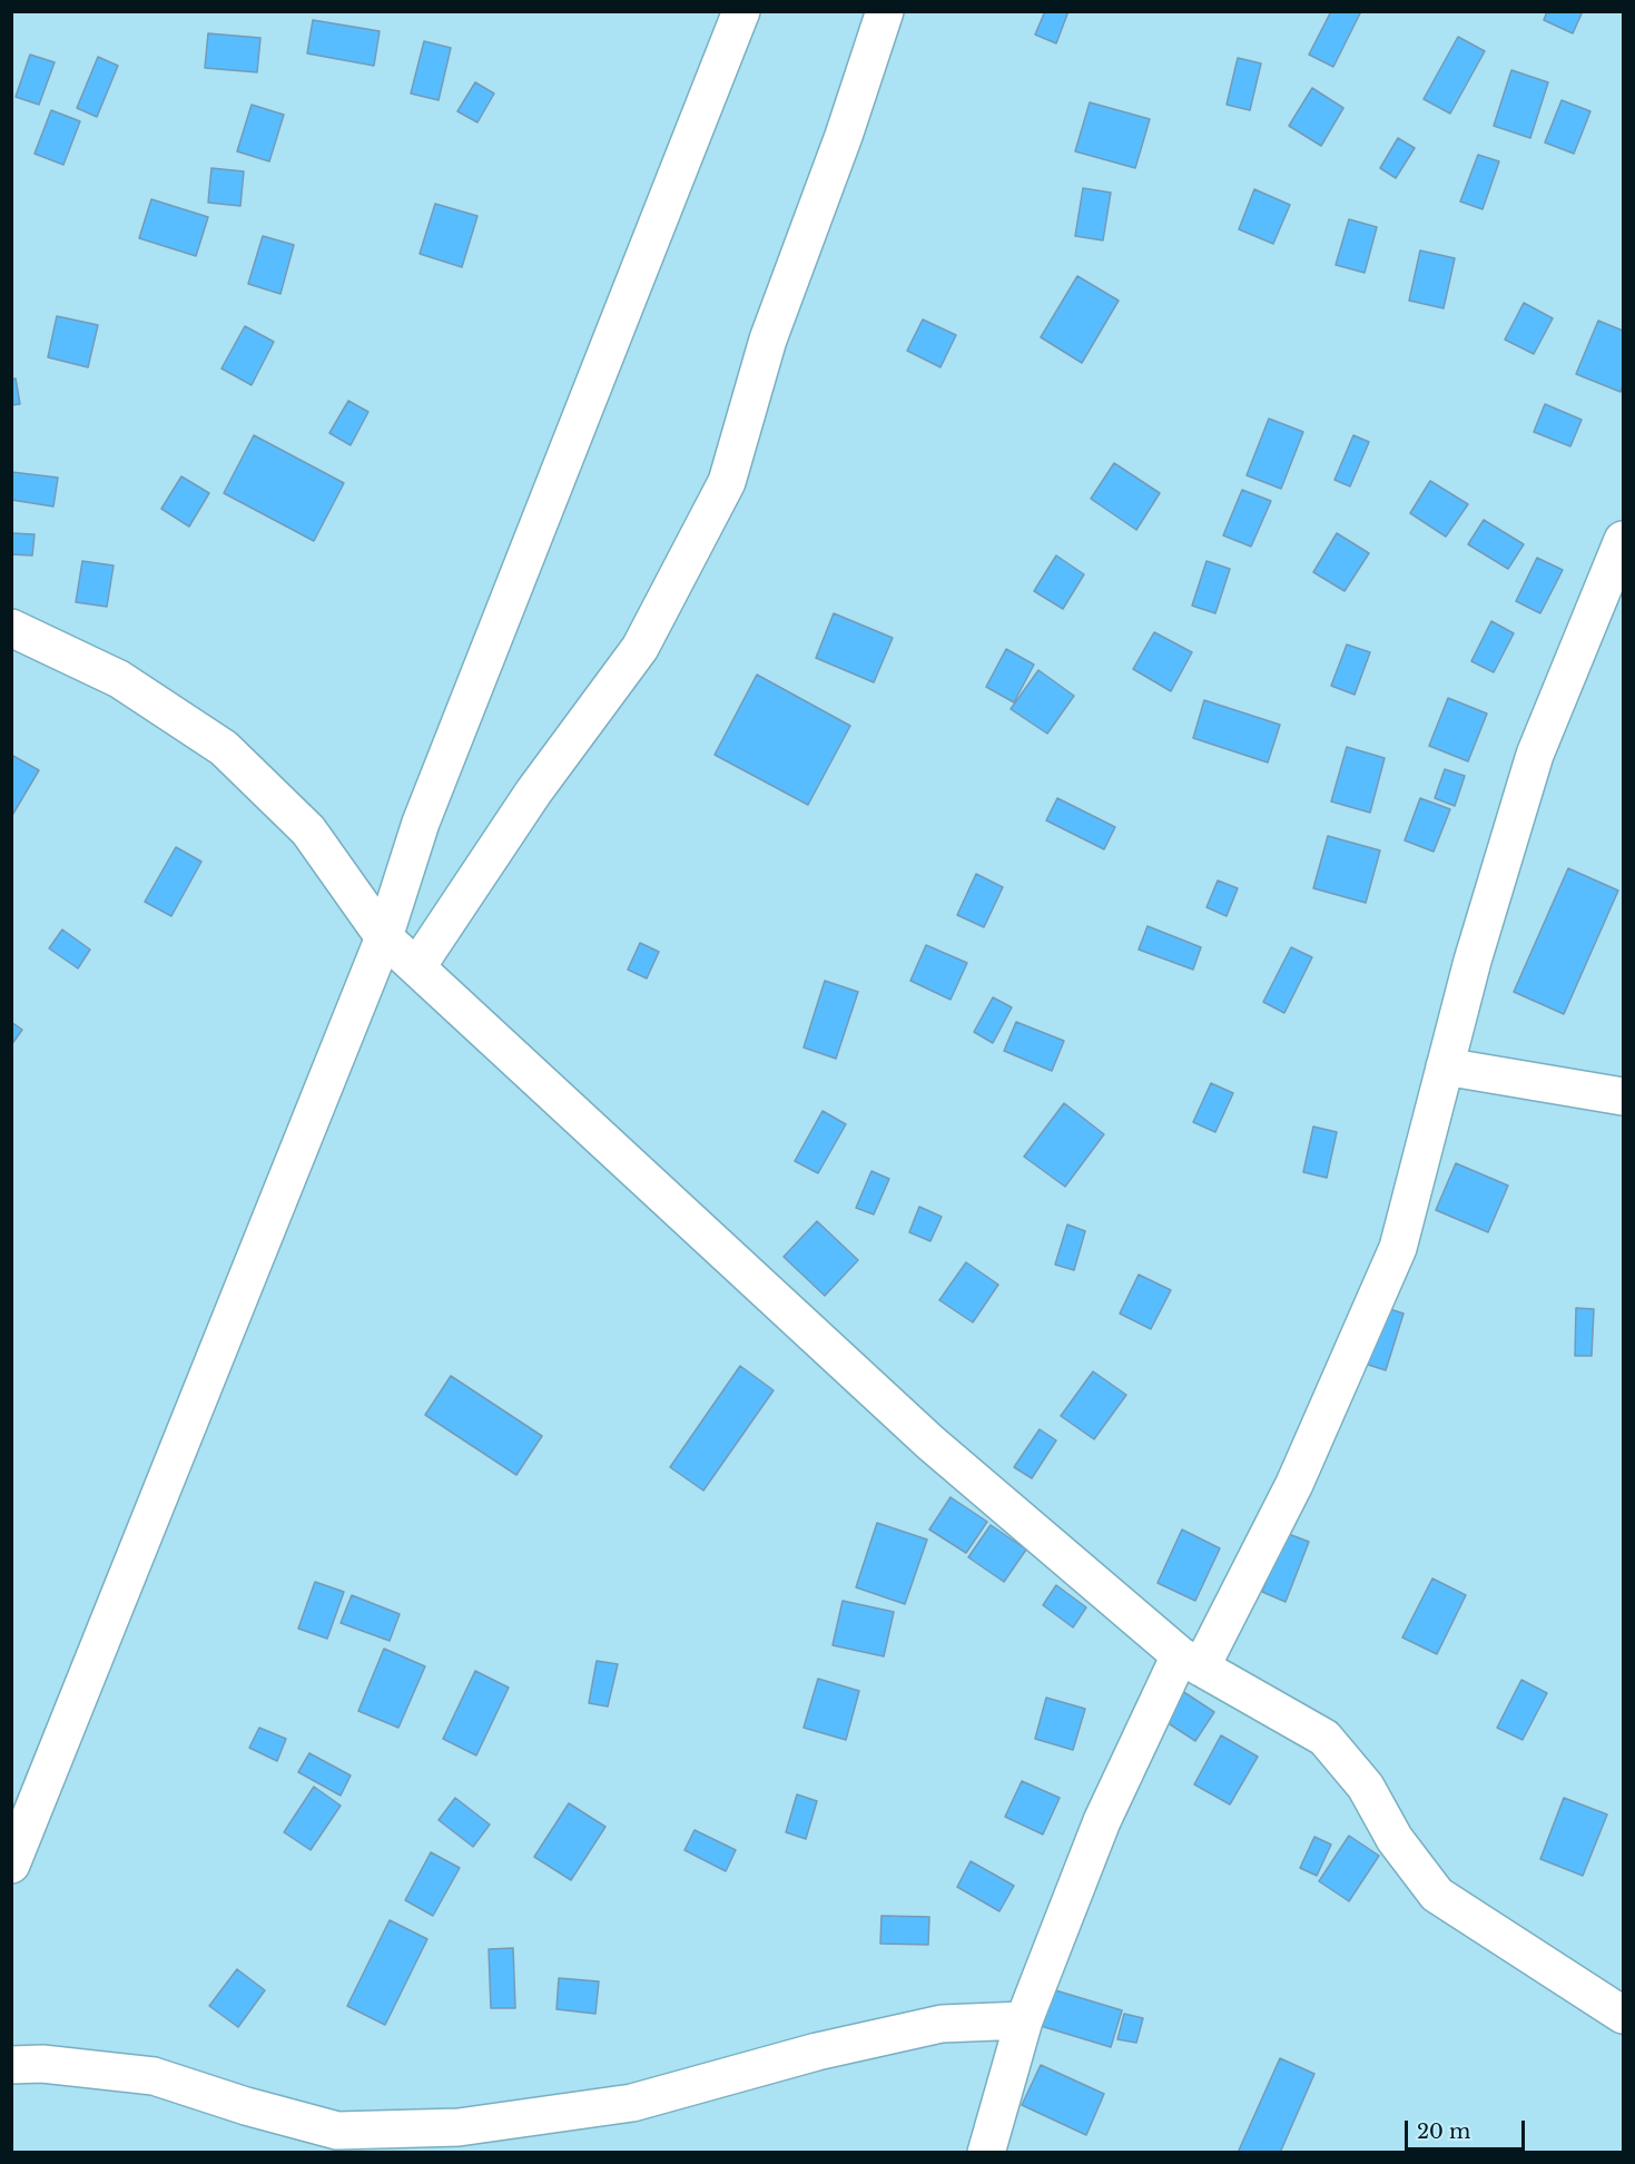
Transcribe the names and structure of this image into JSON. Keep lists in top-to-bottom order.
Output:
{
  "scale_bar": "20 m"
}
